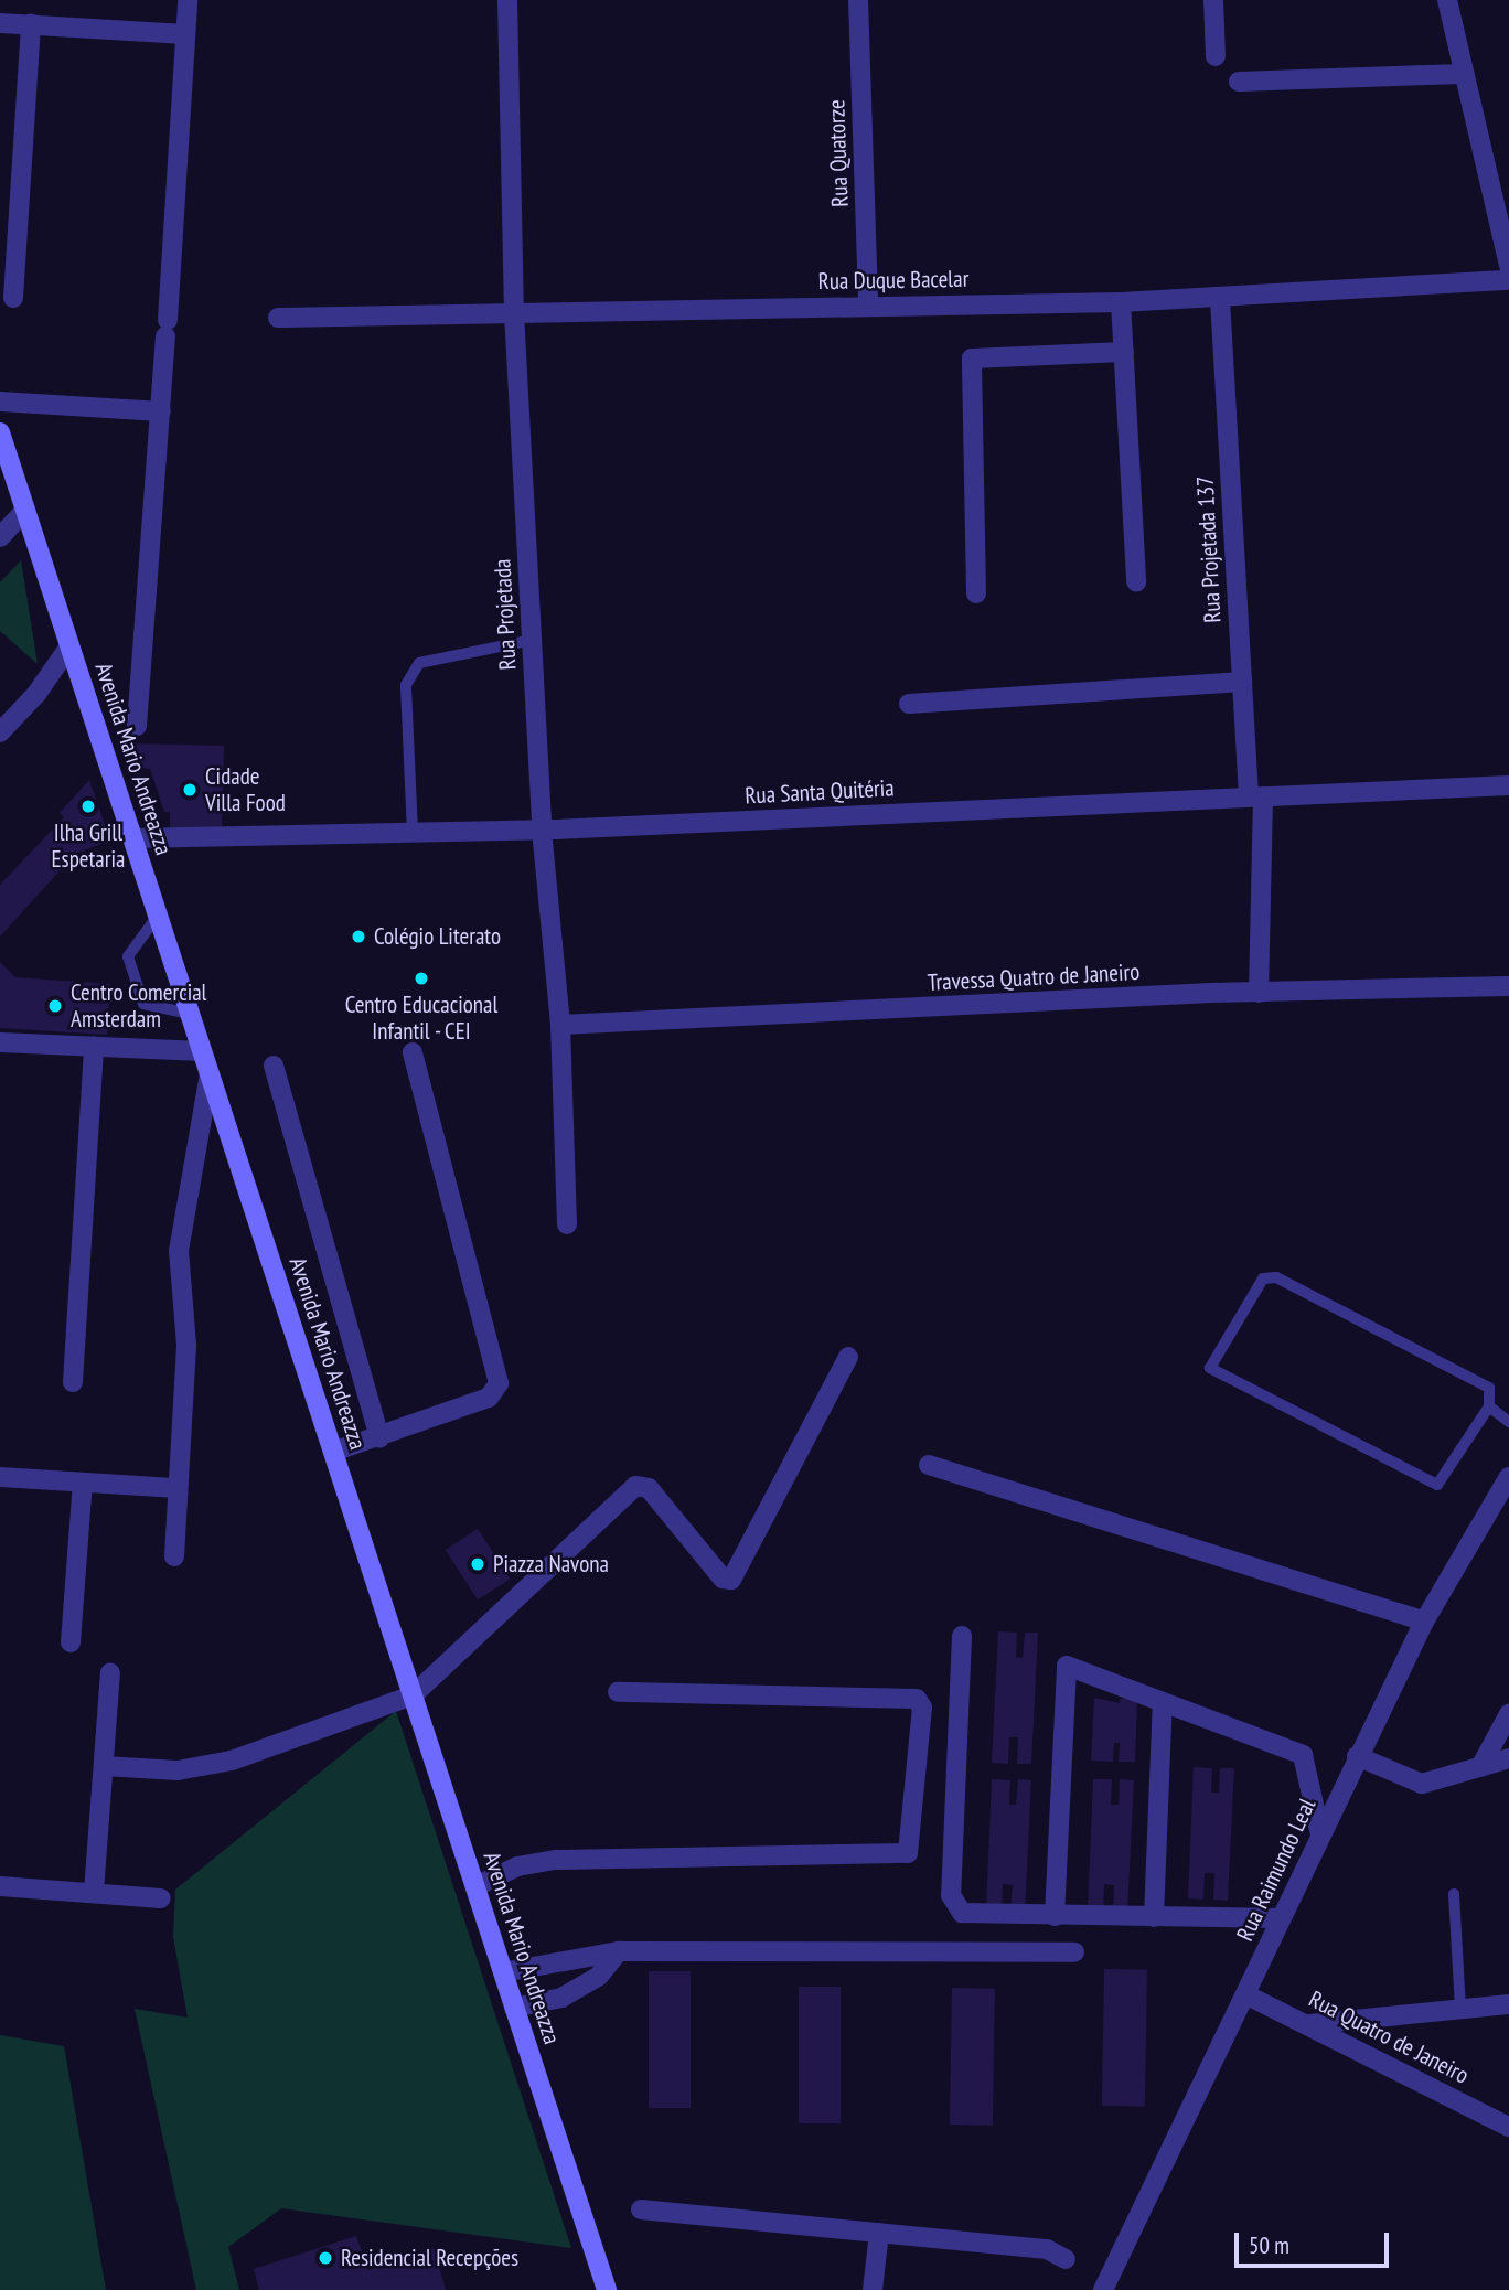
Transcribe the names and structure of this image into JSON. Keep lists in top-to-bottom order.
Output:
{
  "streets": {
    "main road": ["Avenida Mario Andreazza"],
    "street": [
      "Rua Quatorze",
      "Rua Duque Bacelar",
      "Rua Projetada 137",
      "Rua Projetada",
      "Rua Santa Quitéria",
      "Travessa Quatro de Janeiro",
      "Rua Raimundo Leal",
      "Rua Quatro de Janeiro"
    ]
  },
  "crossings": [
    ["Rua Quatorze", "Rua Duque Bacelar"],
    ["Rua Duque Bacelar", "Rua Projetada 137"],
    ["Rua Duque Bacelar", "Rua Projetada"],
    ["Rua Projetada 137", "Rua Santa Quitéria"],
    ["Rua Projetada 137", "Travessa Quatro de Janeiro"],
    ["Rua Projetada", "Rua Santa Quitéria"],
    ["Rua Projetada", "Travessa Quatro de Janeiro"],
    ["Avenida Mario Andreazza", "Rua Santa Quitéria"],
    ["Rua Raimundo Leal", "Rua Quatro de Janeiro"]
  ],
  "places": [
    "Cidade Villa Food",
    "Ilha Grill Espetaria",
    "Colégio Literato",
    "Centro Educacional Infantil - CEI",
    "Centro Comercial Amsterdam",
    "Piazza Navona",
    "Residencial Recepções"
  ],
  "scale_bar": "50 m"
}
